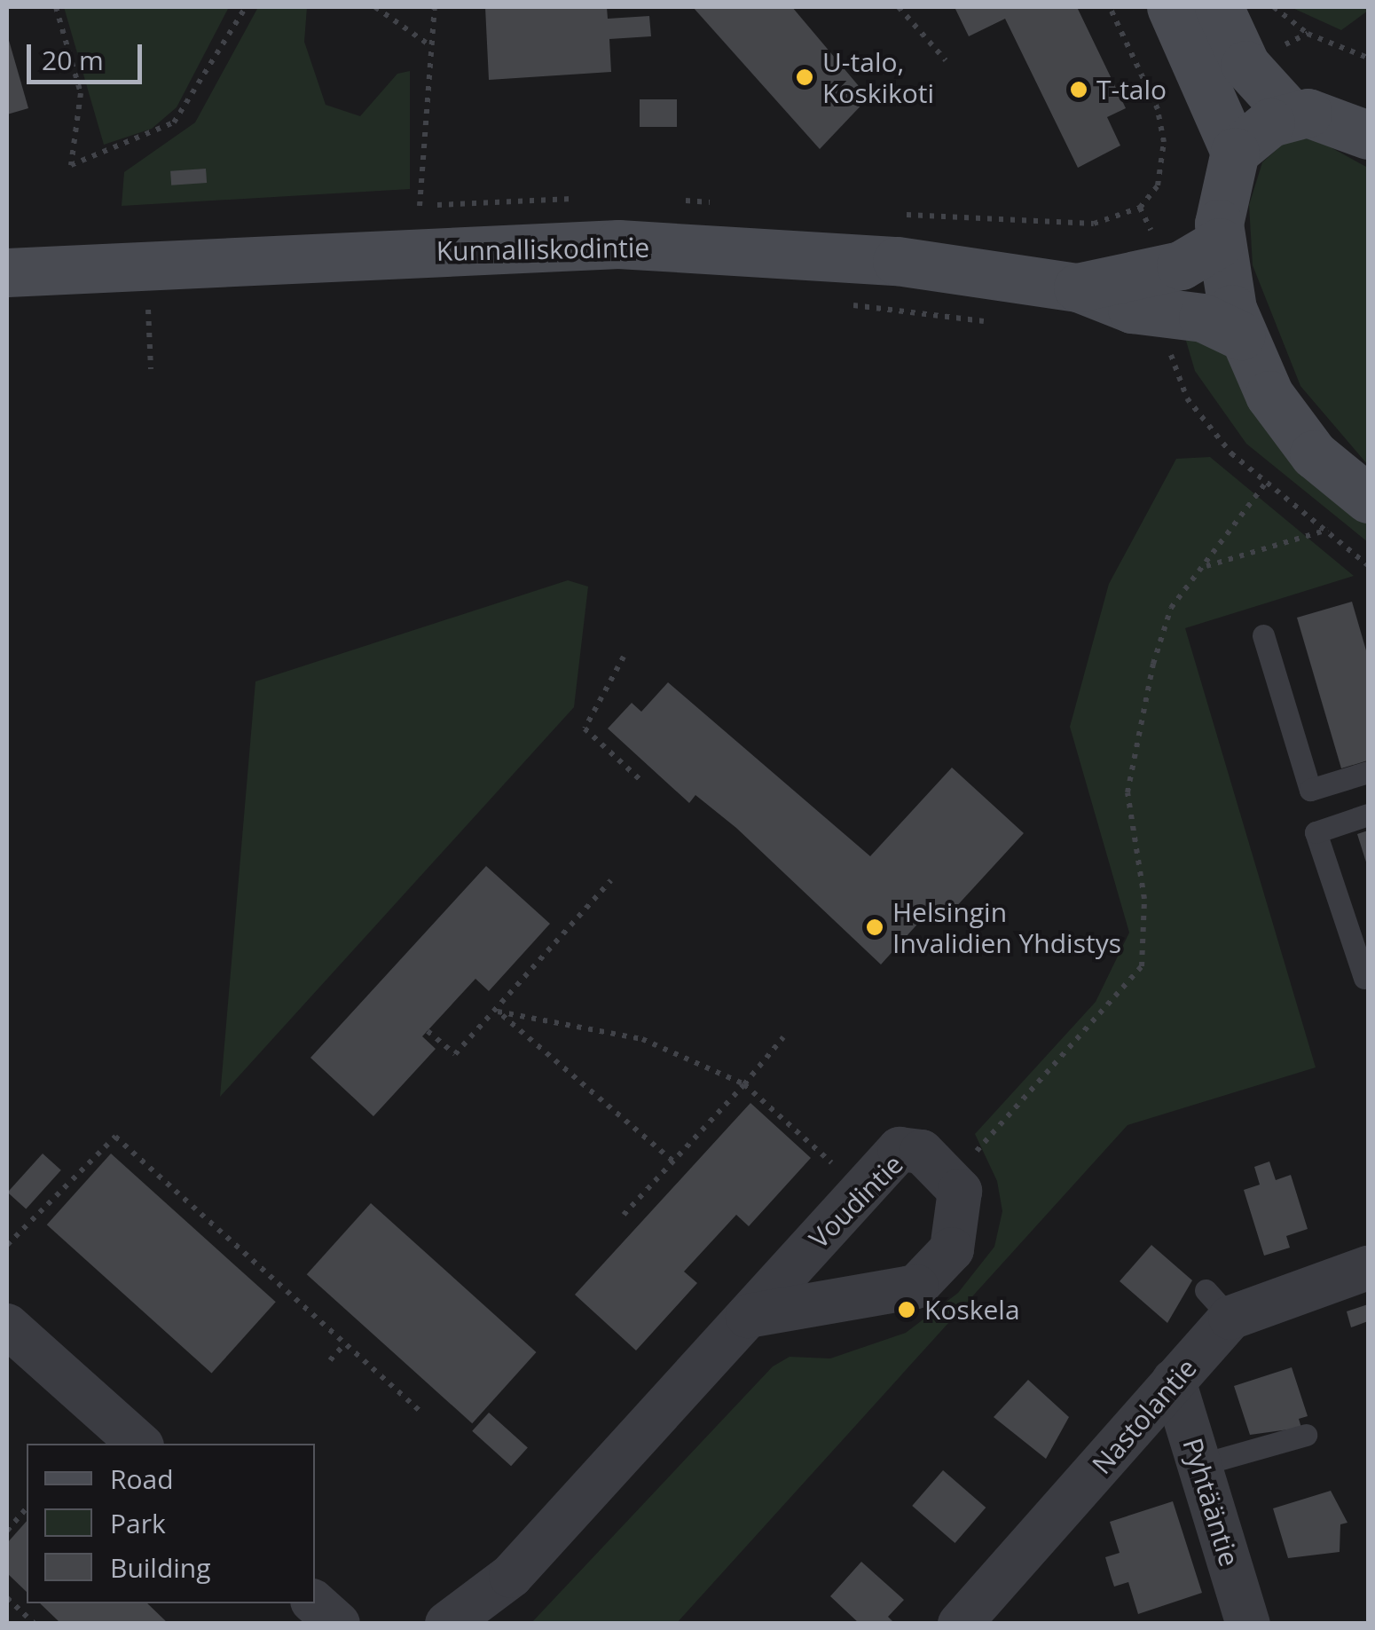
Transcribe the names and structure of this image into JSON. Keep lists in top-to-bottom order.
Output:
{
  "streets": {
    "street": [
      "Kunnalliskodintie",
      "Voudintie",
      "Nastolantie",
      "Pyhtääntie"
    ]
  },
  "crossings": [
    ["Nastolantie", "Pyhtääntie"]
  ],
  "places": [
    "U-talo, Koskikoti",
    "T-talo",
    "Helsingin Invalidien Yhdistys",
    "Koskela"
  ],
  "legend": ["Road", "Park", "Building"],
  "scale_bar": "20 m"
}
